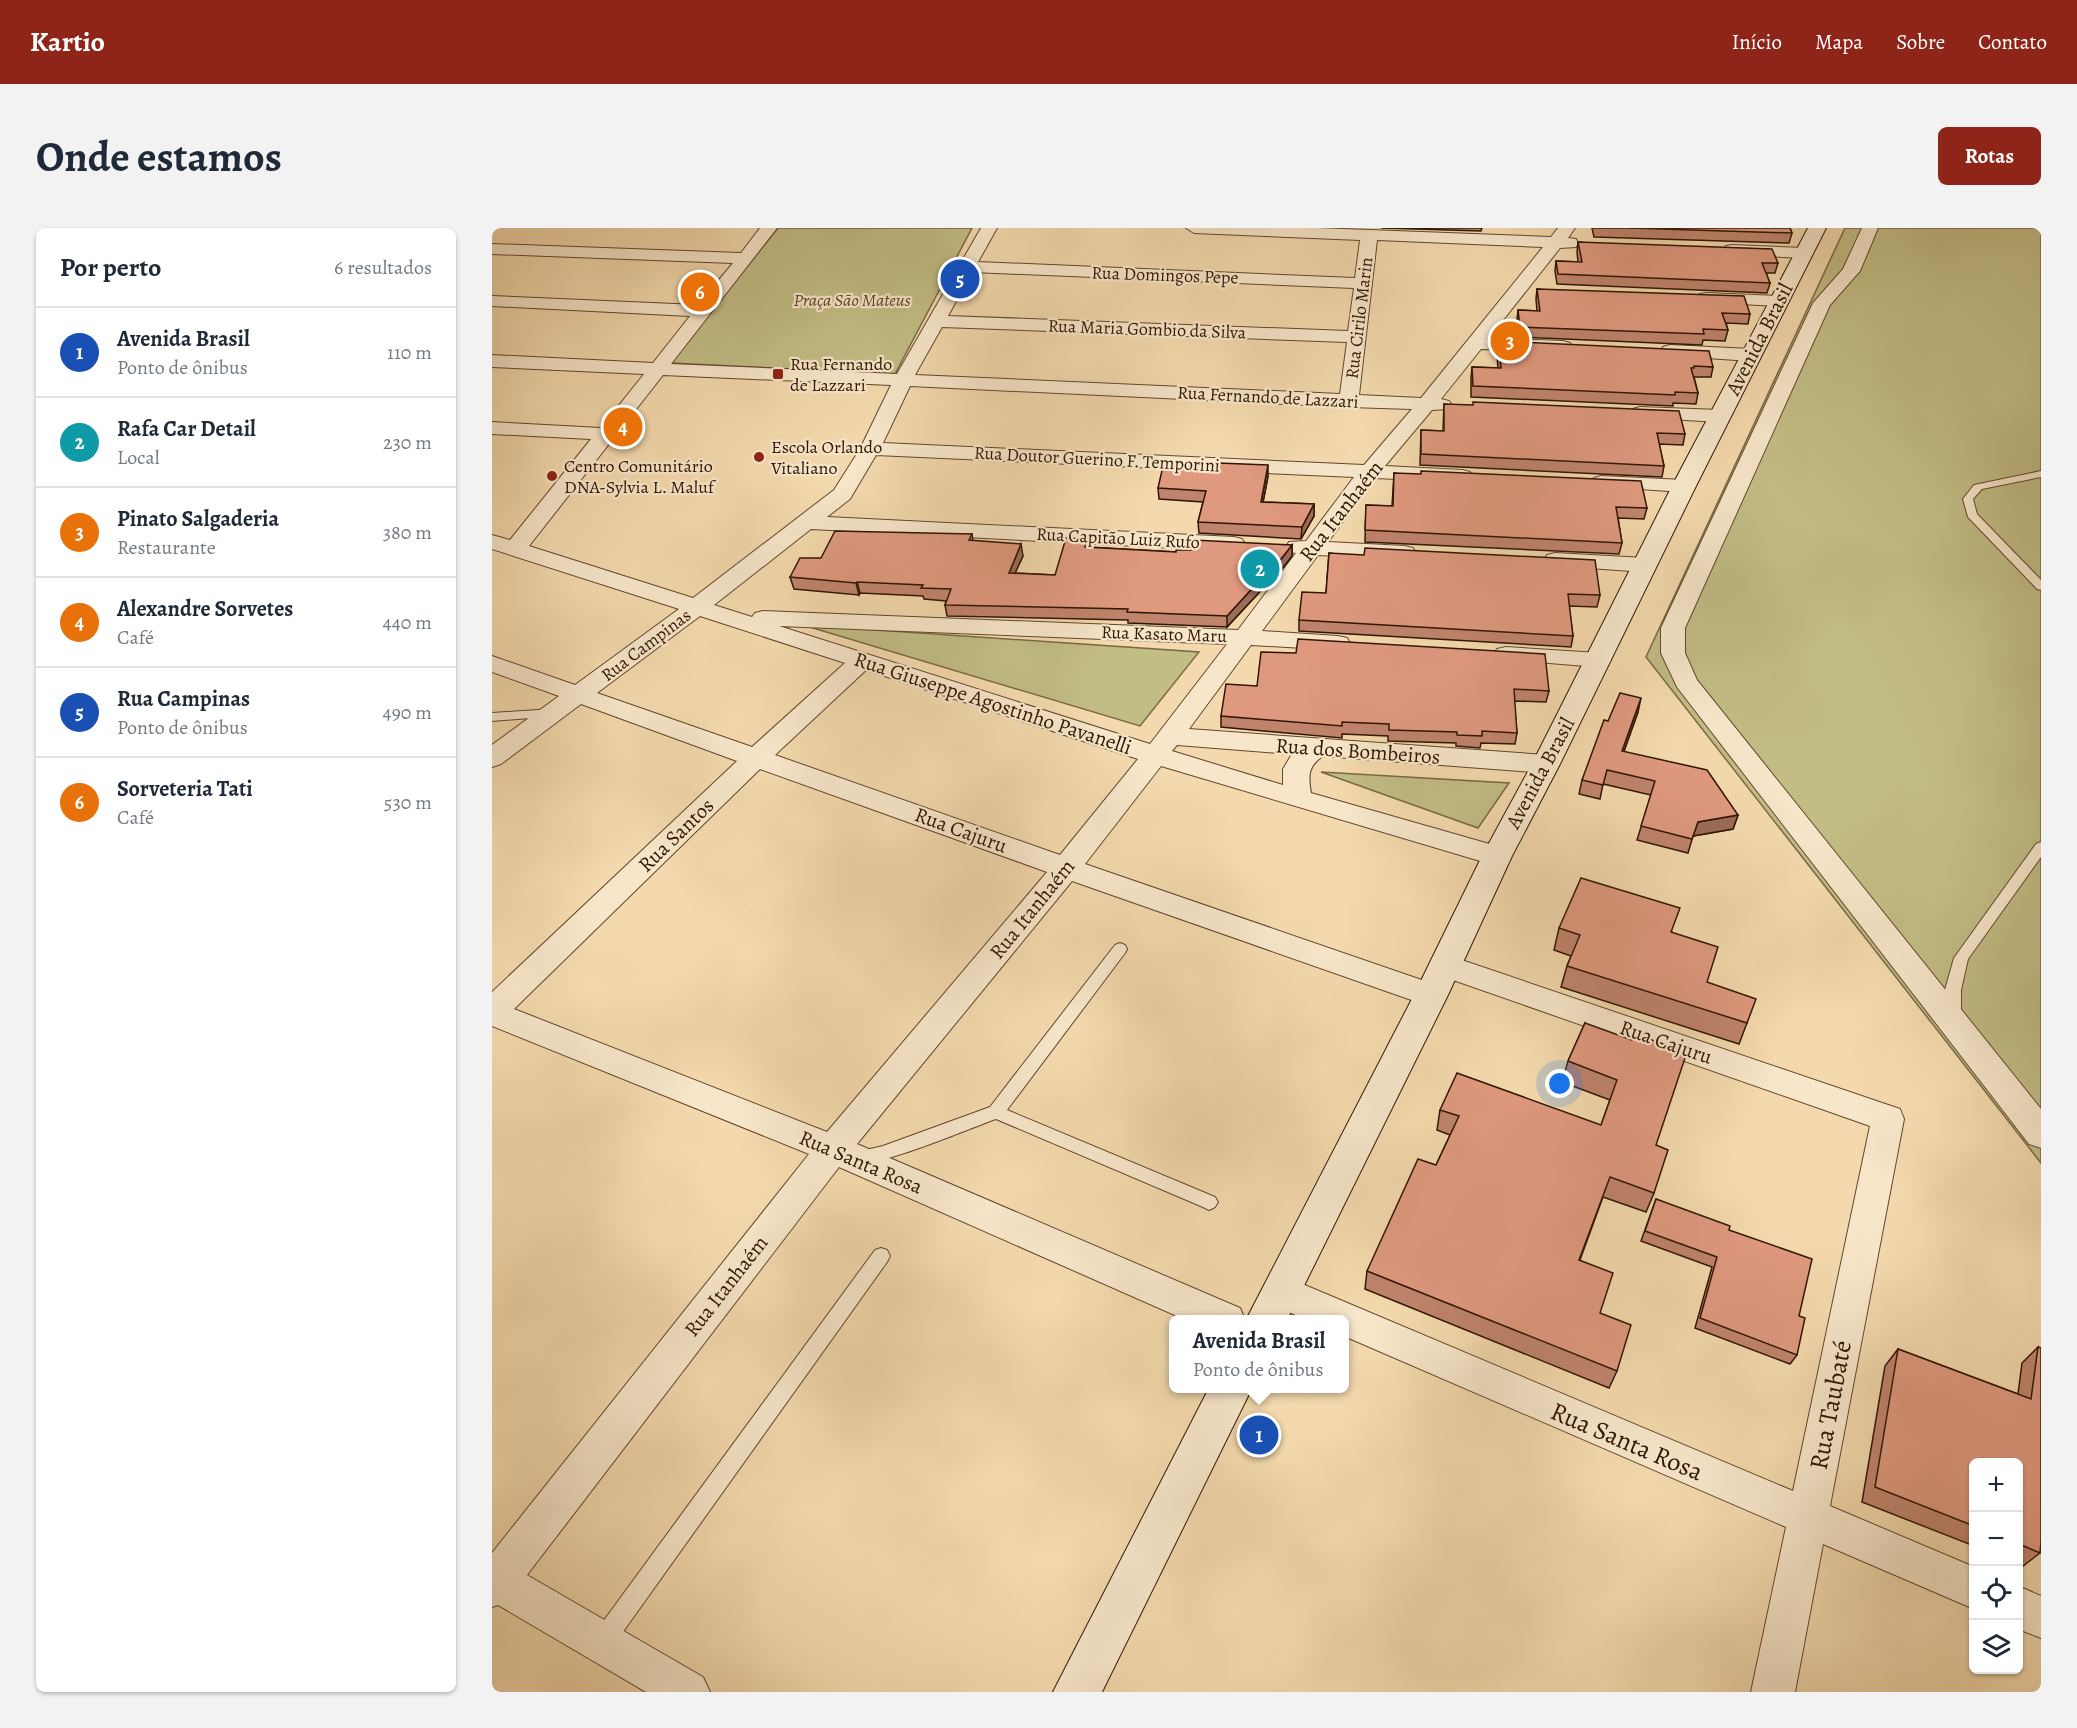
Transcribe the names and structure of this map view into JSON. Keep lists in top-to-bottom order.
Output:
{
  "streets": {
    "main road": ["Avenida Brasil"],
    "street": [
      "Rua Domingos Pepe",
      "Rua Cirilo Marin",
      "Rua Maria Gombio da Silva",
      "Rua Fernando de Lazzari",
      "Rua Doutor Guerino F. Temporini",
      "Rua Itanhaém",
      "Rua Capitão Luiz Rufo",
      "Rua Kasato Maru",
      "Rua Campinas",
      "Rua Giuseppe Agostinho Pavanelli",
      "Rua dos Bombeiros",
      "Rua Cajuru",
      "Rua Santos",
      "Rua Santa Rosa",
      "Rua Taubaté"
    ]
  },
  "crossings": [
    ["Rua Domingos Pepe", "Rua Cirilo Marin"],
    ["Rua Domingos Pepe", "Rua Campinas"],
    ["Rua Cirilo Marin", "Rua Maria Gombio da Silva"],
    ["Rua Cirilo Marin", "Rua Fernando de Lazzari"],
    ["Rua Maria Gombio da Silva", "Rua Campinas"],
    ["Avenida Brasil", "Rua Giuseppe Agostinho Pavanelli"],
    ["Avenida Brasil", "Rua dos Bombeiros"],
    ["Avenida Brasil", "Rua Cajuru"],
    ["Avenida Brasil", "Rua Santa Rosa"],
    ["Rua Fernando de Lazzari", "Rua Itanhaém"],
    ["Rua Fernando de Lazzari", "Rua Campinas"],
    ["Rua Doutor Guerino F. Temporini", "Rua Itanhaém"],
    ["Rua Doutor Guerino F. Temporini", "Rua Campinas"],
    ["Rua Itanhaém", "Rua Kasato Maru"],
    ["Rua Itanhaém", "Rua Giuseppe Agostinho Pavanelli"],
    ["Rua Itanhaém", "Rua dos Bombeiros"],
    ["Rua Itanhaém", "Rua Cajuru"],
    ["Rua Itanhaém", "Rua Santa Rosa"],
    ["Rua Capitão Luiz Rufo", "Rua Campinas"],
    ["Rua Kasato Maru", "Rua Giuseppe Agostinho Pavanelli"],
    ["Rua Campinas", "Rua Giuseppe Agostinho Pavanelli"],
    ["Rua Campinas", "Rua Cajuru"],
    ["Rua Giuseppe Agostinho Pavanelli", "Rua dos Bombeiros"],
    ["Rua Giuseppe Agostinho Pavanelli", "Rua Santos"],
    ["Rua Cajuru", "Rua Santos"],
    ["Rua Cajuru", "Rua Taubaté"],
    ["Rua Santos", "Rua Santa Rosa"],
    ["Rua Santa Rosa", "Rua Taubaté"]
  ],
  "parks": ["Praça São Mateus"],
  "places": {
    "transit": ["Rua Fernando de Lazzari"],
    "other": ["Escola Orlando Vitaliano", "Centro Comunitário DNA-Sylvia L. Maluf"]
  },
  "page": {
    "header": "Kartio",
    "nav": [
      "Início",
      "Mapa",
      "Sobre",
      "Contato"
    ],
    "buttons": "Rotas",
    "title": "Onde estamos",
    "heading": ["Por perto", "6 resultados"],
    "pins": [
      "5",
      "6",
      "3",
      "4",
      "2",
      "1"
    ],
    "list": [
      {
        "mark": "1",
        "name": "Avenida Brasil",
        "note": "Ponto de ônibus",
        "value": "110 m"
      },
      {
        "mark": "2",
        "name": "Rafa Car Detail",
        "note": "Local",
        "value": "230 m"
      },
      {
        "mark": "3",
        "name": "Pinato Salgaderia",
        "note": "Restaurante",
        "value": "380 m"
      },
      {
        "mark": "4",
        "name": "Alexandre Sorvetes",
        "note": "Café",
        "value": "440 m"
      },
      {
        "mark": "5",
        "name": "Rua Campinas",
        "note": "Ponto de ônibus",
        "value": "490 m"
      },
      {
        "mark": "6",
        "name": "Sorveteria Tati",
        "note": "Café",
        "value": "530 m"
      }
    ],
    "popup": ["Avenida Brasil", "Ponto de ônibus"],
    "map_buttons": ["+", "−"]
  }
}
